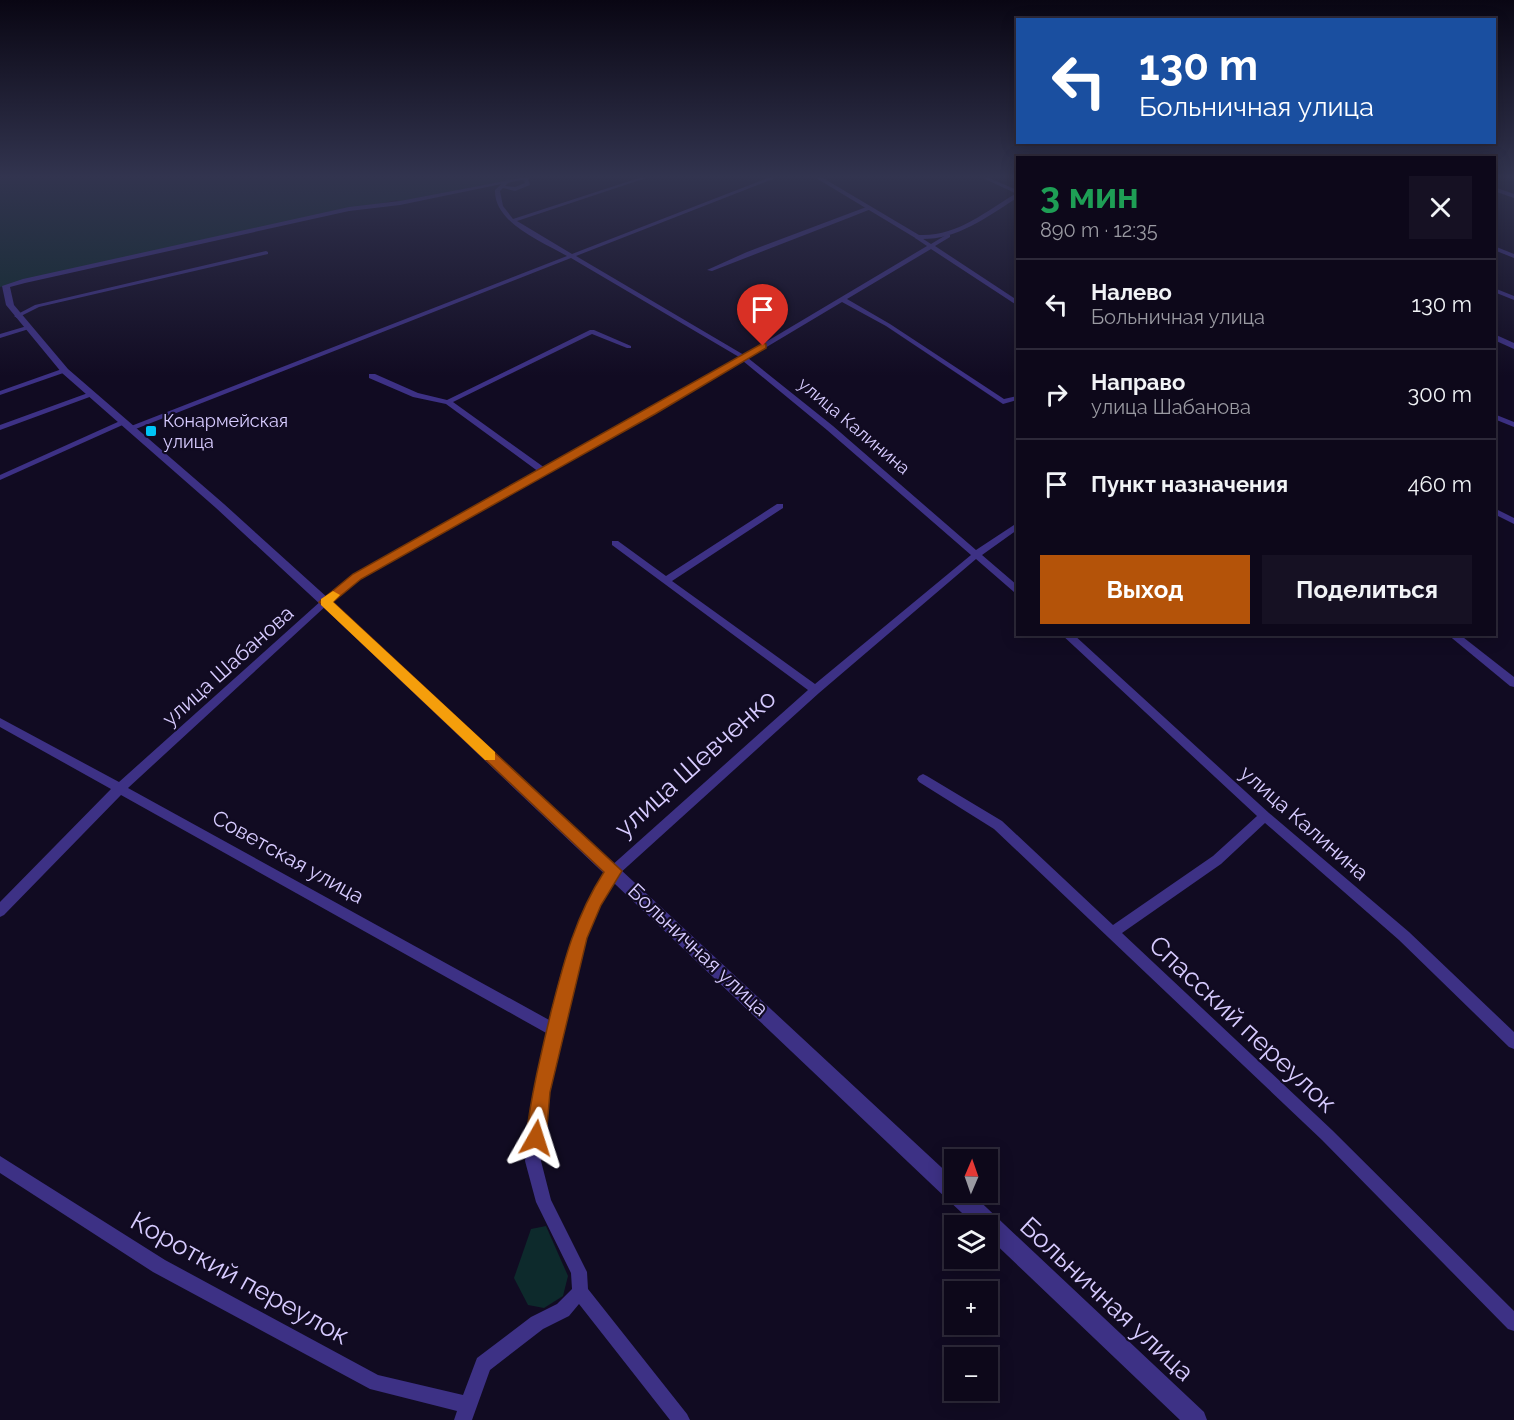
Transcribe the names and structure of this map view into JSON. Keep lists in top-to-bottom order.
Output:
{
  "streets": {
    "street": [
      "улица Калинина",
      "улица Шабанова",
      "улица Шевченко",
      "Советская улица",
      "Больничная улица",
      "Спасский переулок",
      "Короткий переулок"
    ]
  },
  "crossings": [
    ["улица Калинина", "улица Шабанова"],
    ["улица Калинина", "улица Шевченко"],
    ["улица Шабанова", "Советская улица"],
    ["улица Шабанова", "Больничная улица"],
    ["улица Шевченко", "Советская улица"],
    ["улица Шевченко", "Больничная улица"]
  ],
  "places": {
    "transit": ["Конармейская улица"]
  },
  "north": "top",
  "page": {
    "turn": ["130 m", "Больничная улица"],
    "heading": ["3 мин", "890 m · 12:35"],
    "list": [
      {
        "name": "Налево",
        "note": "Больничная улица",
        "value": "130 m"
      },
      {
        "name": "Направо",
        "note": "улица Шабанова",
        "value": "300 m"
      },
      {
        "name": "Пункт назначения",
        "value": "460 m"
      }
    ],
    "buttons": ["Выход", "Поделиться"],
    "map_buttons": ["+", "−"]
  }
}
